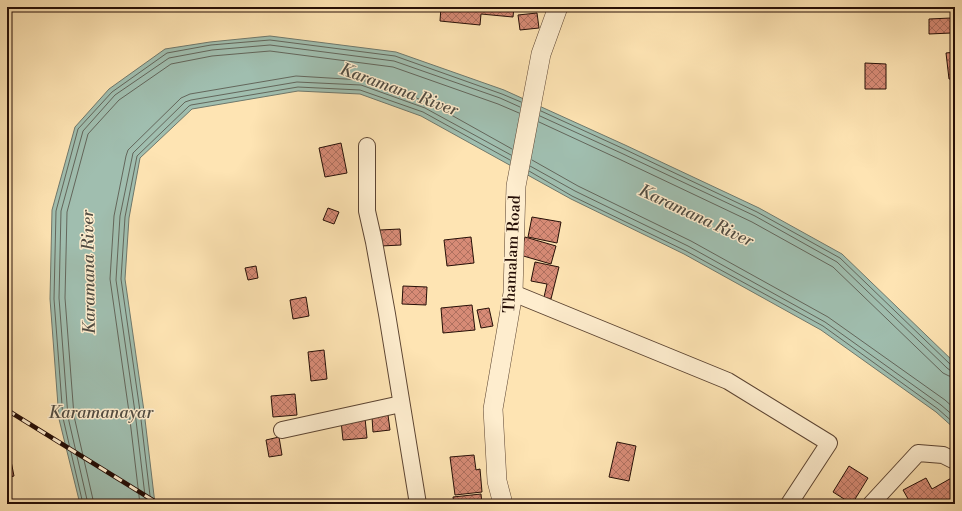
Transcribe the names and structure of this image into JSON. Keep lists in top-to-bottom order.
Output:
{
  "streets": {
    "street": ["Thamalam Road"]
  },
  "water": ["Karamana River", "Karamanayar"]
}
